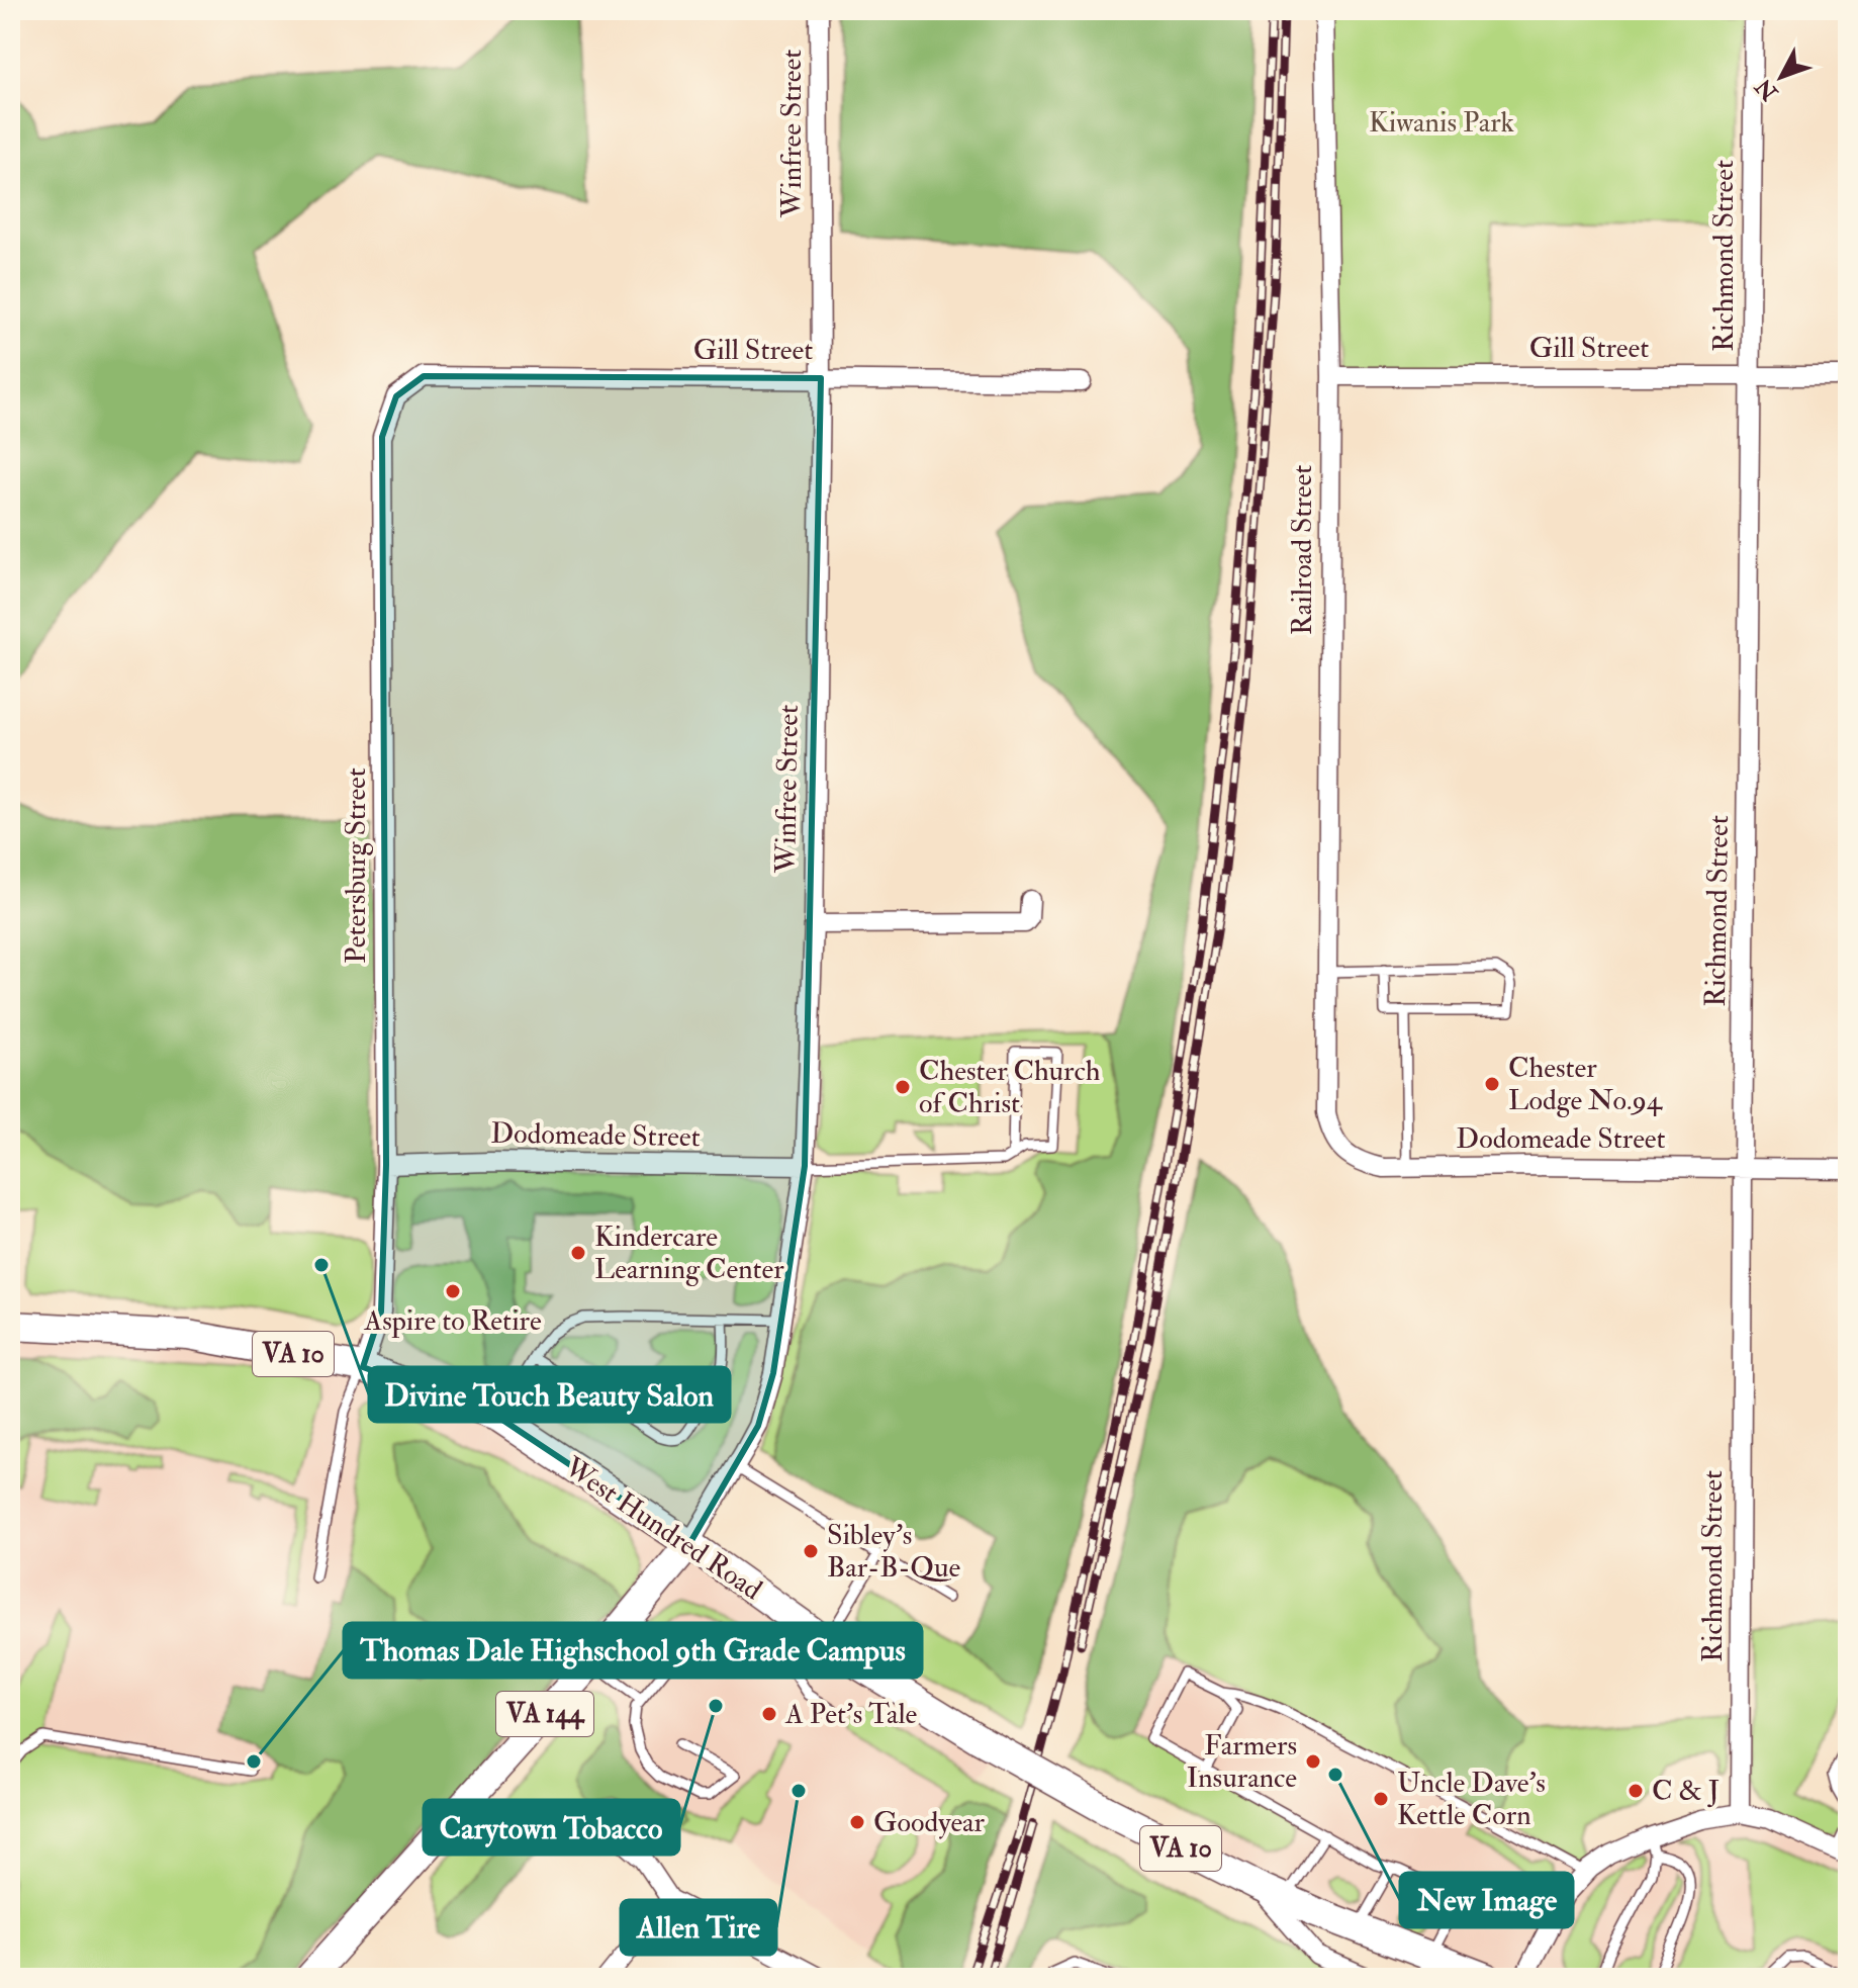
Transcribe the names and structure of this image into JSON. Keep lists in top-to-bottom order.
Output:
{
  "streets": {
    "main road": ["VA 10", "West Hundred Road", "VA 144"],
    "street": [
      "Winfree Street",
      "Richmond Street",
      "Gill Street",
      "Railroad Street",
      "Petersburg Street",
      "Dodomeade Street"
    ]
  },
  "crossings": [
    ["Winfree Street", "Gill Street"],
    ["Winfree Street", "Dodomeade Street"],
    ["Winfree Street", "West Hundred Road"],
    ["Winfree Street", "VA 144"],
    ["Richmond Street", "Gill Street"],
    ["Richmond Street", "Dodomeade Street"],
    ["Gill Street", "Railroad Street"],
    ["Gill Street", "Petersburg Street"],
    ["Railroad Street", "Dodomeade Street"],
    ["Petersburg Street", "Dodomeade Street"],
    ["Petersburg Street", "West Hundred Road"],
    ["West Hundred Road", "VA 144"]
  ],
  "parks": ["Kiwanis Park"],
  "places": [
    "Chester Lodge No.94",
    "Chester Church of Christ",
    "Kindercare Learning Center",
    "Divine Touch Beauty Salon",
    "Aspire to Retire",
    "Sibley's Bar-B-Que",
    "Carytown Tobacco",
    "A Pet’s Tale",
    "Thomas Dale Highschool 9th Grade Campus",
    "Farmers Insurance",
    "New Image",
    "Allen Tire",
    "C & J",
    "Uncle Dave's Kettle Corn",
    "Goodyear"
  ],
  "north": "bottom left"
}
